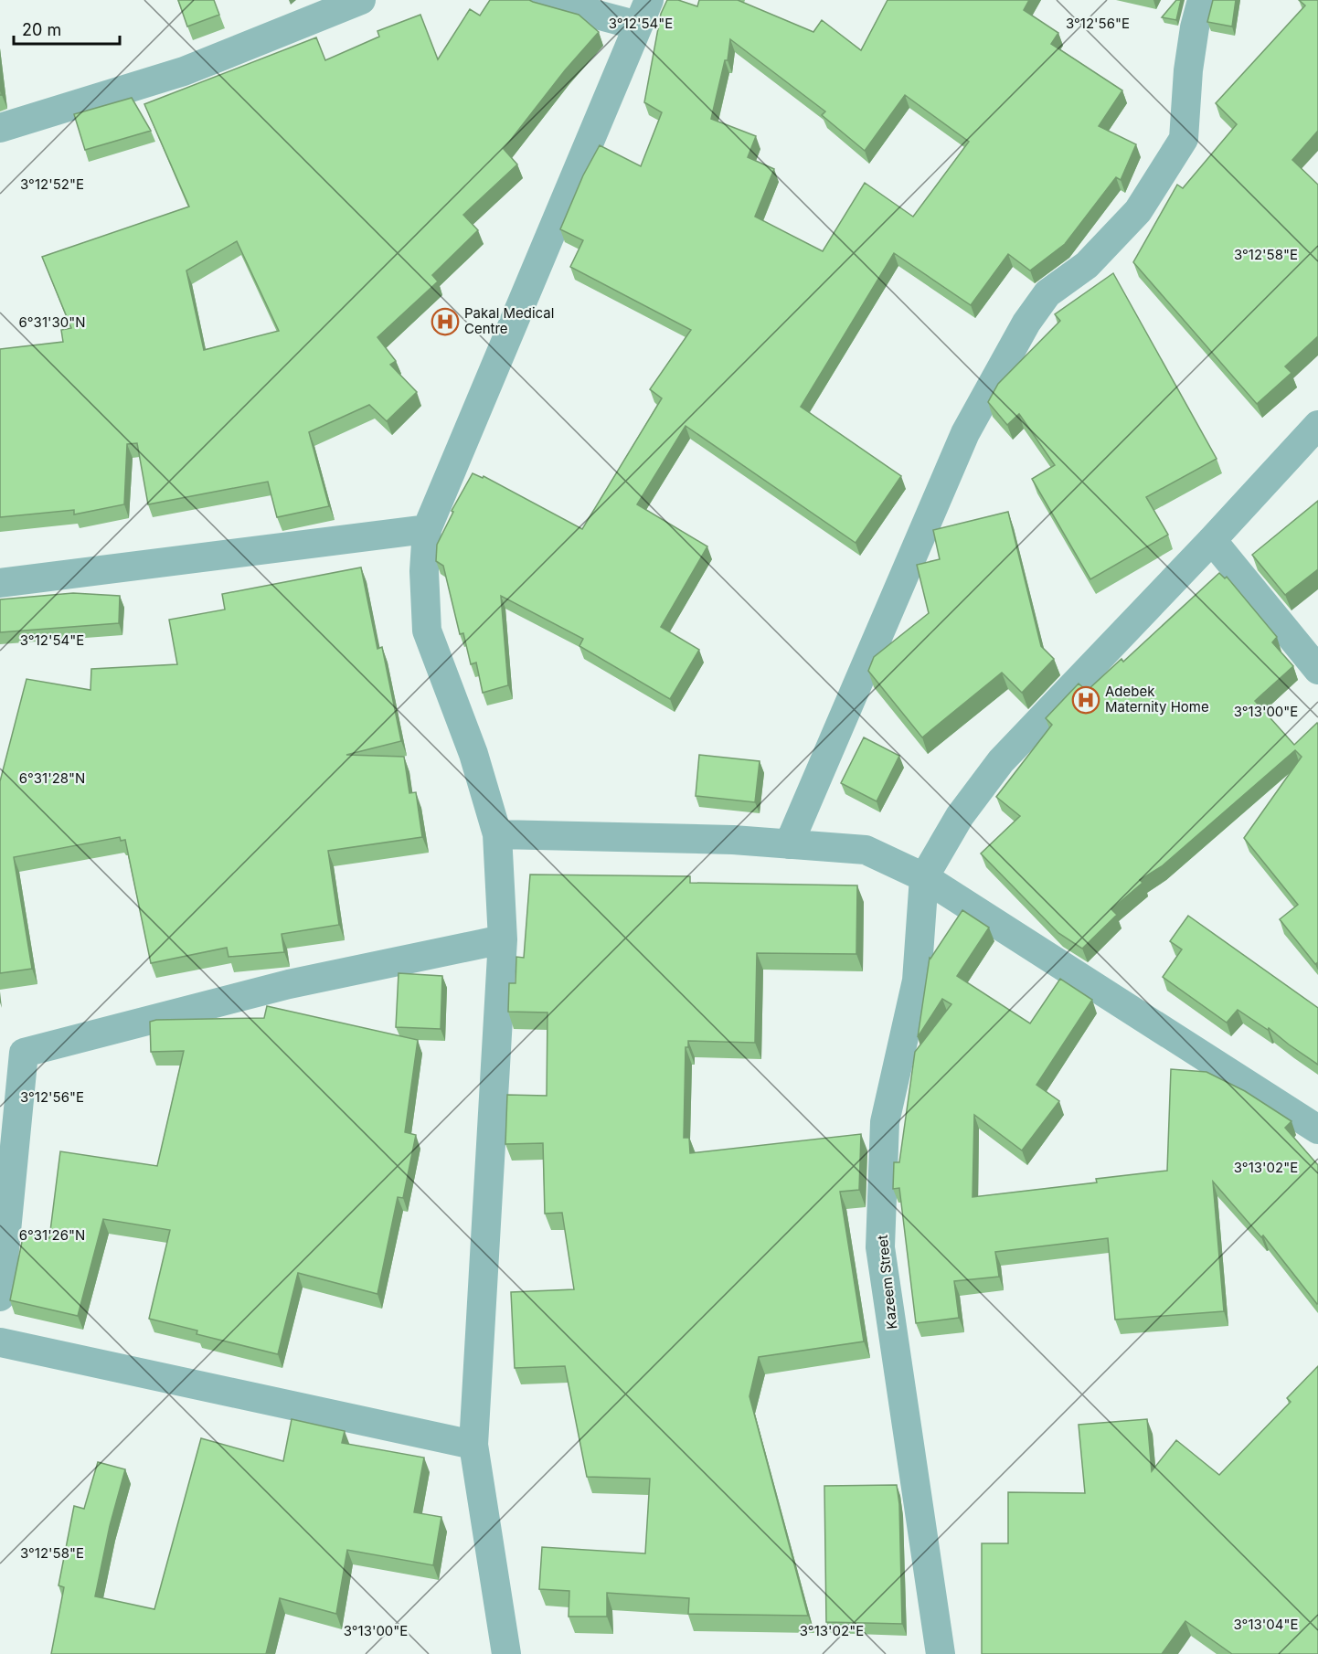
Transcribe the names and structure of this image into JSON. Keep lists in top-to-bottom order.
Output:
{
  "streets": {
    "street": ["Kazeem Street"]
  },
  "places": {
    "hospital": ["Pakal Medical Centre", "Adebek Maternity Home"]
  },
  "scale_bar": "20 m",
  "coordinates": [
    "3°12'54\"E",
    "3°12'56\"E",
    "3°12'52\"E",
    "3°12'58\"E",
    "6°31'30\"N",
    "3°13'00\"E",
    "6°31'28\"N",
    "3°13'02\"E",
    "6°31'26\"N",
    "3°13'04\"E"
  ]
}
